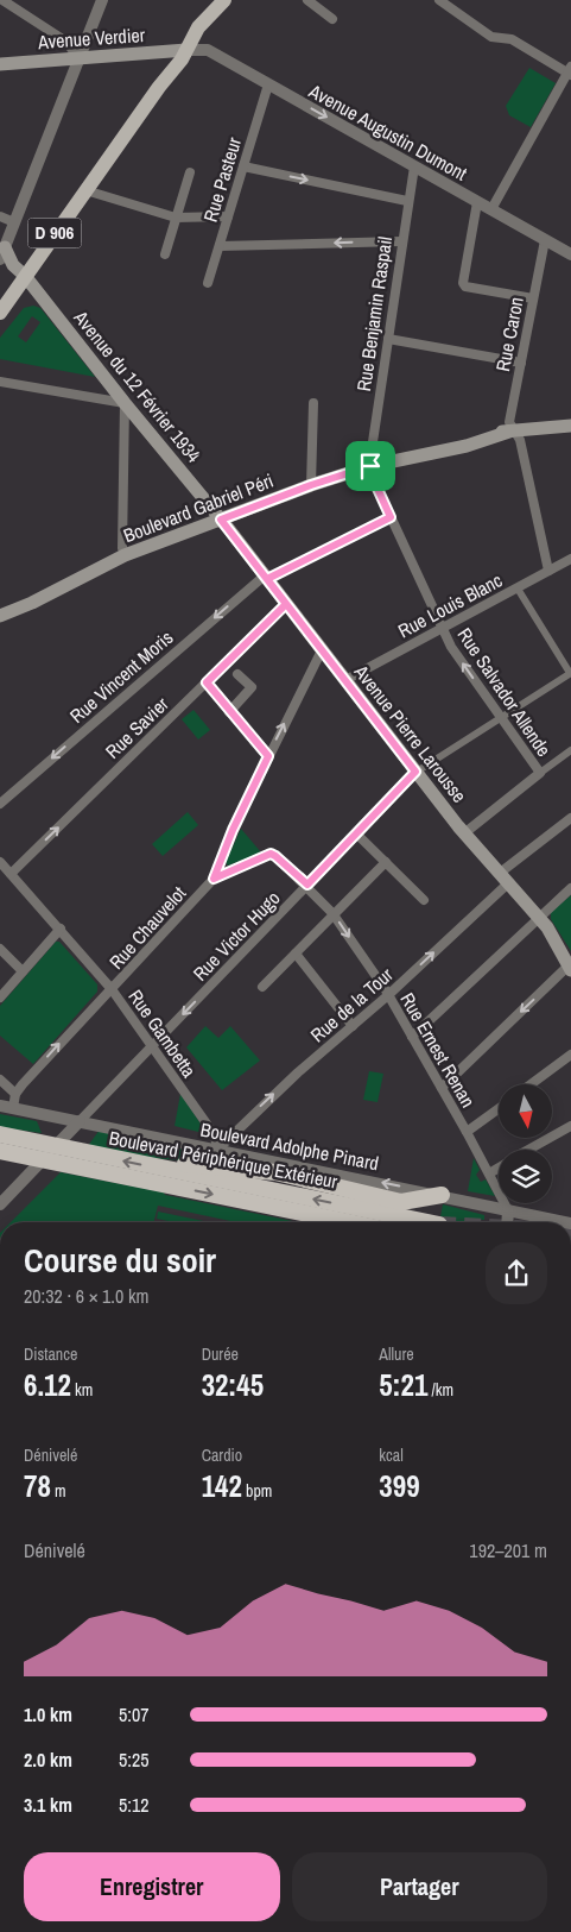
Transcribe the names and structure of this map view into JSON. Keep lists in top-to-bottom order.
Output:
{
  "streets": {
    "highway": ["Boulevard Périphérique Extérieur"],
    "main road": [
      "Avenue Verdier",
      "D 906",
      "Avenue du 12 Février 1934",
      "Boulevard Gabriel Péri",
      "Avenue Pierre Larousse"
    ],
    "street": [
      "Avenue Augustin Dumont",
      "Rue Pasteur",
      "Rue Benjamin Raspail",
      "Rue Caron",
      "Rue Louis Blanc",
      "Rue Vincent Moris",
      "Rue Salvador Allende",
      "Rue Savier",
      "Rue Chauvelot",
      "Rue Victor Hugo",
      "Rue de la Tour",
      "Rue Gambetta",
      "Rue Ernest Renan",
      "Boulevard Adolphe Pinard"
    ]
  },
  "crossings": [
    ["Avenue Verdier", "Avenue Augustin Dumont"],
    ["Avenue Verdier", "D 906"],
    ["Avenue Augustin Dumont", "Rue Pasteur"],
    ["Avenue Augustin Dumont", "D 906"],
    ["Avenue Augustin Dumont", "Rue Benjamin Raspail"],
    ["Avenue Augustin Dumont", "Rue Caron"],
    ["D 906", "Avenue du 12 Février 1934"],
    ["Rue Benjamin Raspail", "Boulevard Gabriel Péri"],
    ["Rue Benjamin Raspail", "Rue Salvador Allende"],
    ["Rue Caron", "Boulevard Gabriel Péri"],
    ["Rue Caron", "Rue Louis Blanc"],
    ["Avenue du 12 Février 1934", "Boulevard Gabriel Péri"],
    ["Avenue du 12 Février 1934", "Avenue Pierre Larousse"],
    ["Boulevard Gabriel Péri", "Rue Salvador Allende"],
    ["Boulevard Gabriel Péri", "Avenue Pierre Larousse"],
    ["Rue Louis Blanc", "Rue Salvador Allende"],
    ["Rue Louis Blanc", "Avenue Pierre Larousse"],
    ["Rue Vincent Moris", "Rue Salvador Allende"],
    ["Rue Vincent Moris", "Avenue Pierre Larousse"],
    ["Rue Savier", "Avenue Pierre Larousse"],
    ["Rue Savier", "Rue Gambetta"],
    ["Avenue Pierre Larousse", "Rue Chauvelot"],
    ["Avenue Pierre Larousse", "Rue Victor Hugo"],
    ["Avenue Pierre Larousse", "Rue de la Tour"],
    ["Rue Chauvelot", "Rue Gambetta"],
    ["Rue Chauvelot", "Rue Ernest Renan"],
    ["Rue Victor Hugo", "Rue Gambetta"],
    ["Rue Victor Hugo", "Rue Ernest Renan"],
    ["Rue Victor Hugo", "Boulevard Adolphe Pinard"],
    ["Rue de la Tour", "Rue Gambetta"],
    ["Rue de la Tour", "Rue Ernest Renan"],
    ["Rue de la Tour", "Boulevard Adolphe Pinard"],
    ["Rue Gambetta", "Boulevard Adolphe Pinard"],
    ["Rue Ernest Renan", "Boulevard Adolphe Pinard"]
  ],
  "one_way": ["Rue Vincent Moris", "Rue Savier", "Boulevard Adolphe Pinard"],
  "north": "bottom",
  "page": {
    "heading": ["Course du soir", "20:32 · 6 × 1.0 km"],
    "stats": [
      ["Distance", "6.12 km"],
      ["Durée", "32:45"],
      ["Allure", "5:21 /km"],
      ["Dénivelé", "78 m"],
      ["Cardio", "142 bpm"],
      ["kcal", "399"]
    ],
    "chart": ["Dénivelé", "192–201 m"],
    "list": [
      {
        "name": "1.0 km",
        "note": "5:07"
      },
      {
        "name": "2.0 km",
        "note": "5:25"
      },
      {
        "name": "3.1 km",
        "note": "5:12"
      }
    ],
    "buttons": ["Enregistrer", "Partager"]
  }
}
